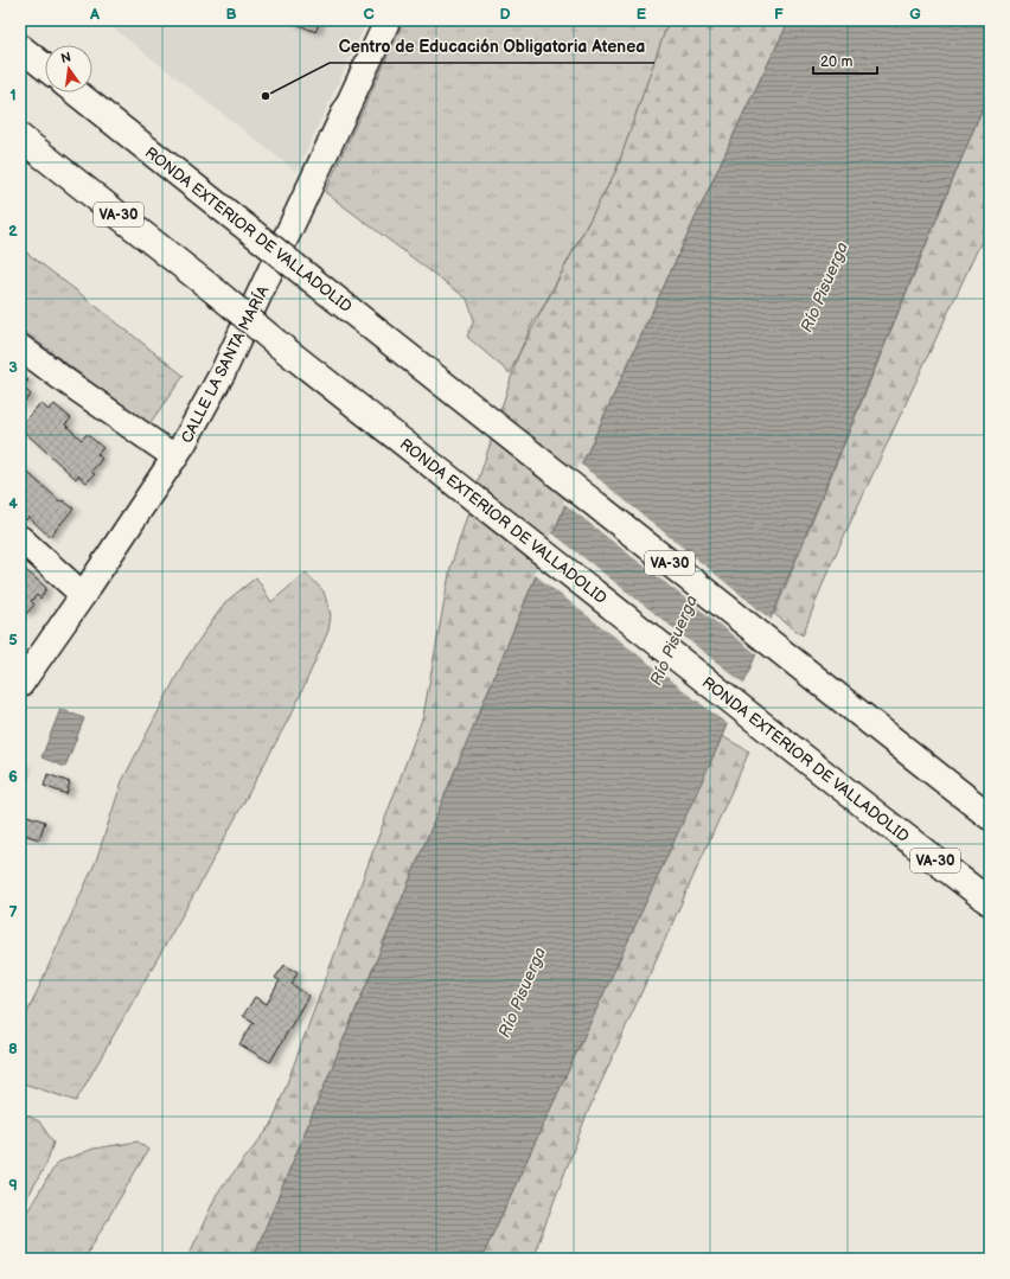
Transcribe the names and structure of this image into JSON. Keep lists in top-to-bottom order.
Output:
{
  "streets": {
    "highway": ["VA-30", "RONDA EXTERIOR DE VALLADOLID"],
    "street": ["CALLE LA SANTA MARÍA"]
  },
  "water": ["Río Pisuerga"],
  "places": ["Centro de Educación Obligatoria Atenea"],
  "scale_bar": "20 m",
  "north": "top",
  "grid": {
    "columns": [
      "A",
      "B",
      "C",
      "D",
      "E",
      "F",
      "G"
    ],
    "rows": [
      "1",
      "2",
      "3",
      "4",
      "5",
      "6",
      "7",
      "8",
      "9"
    ]
  }
}
